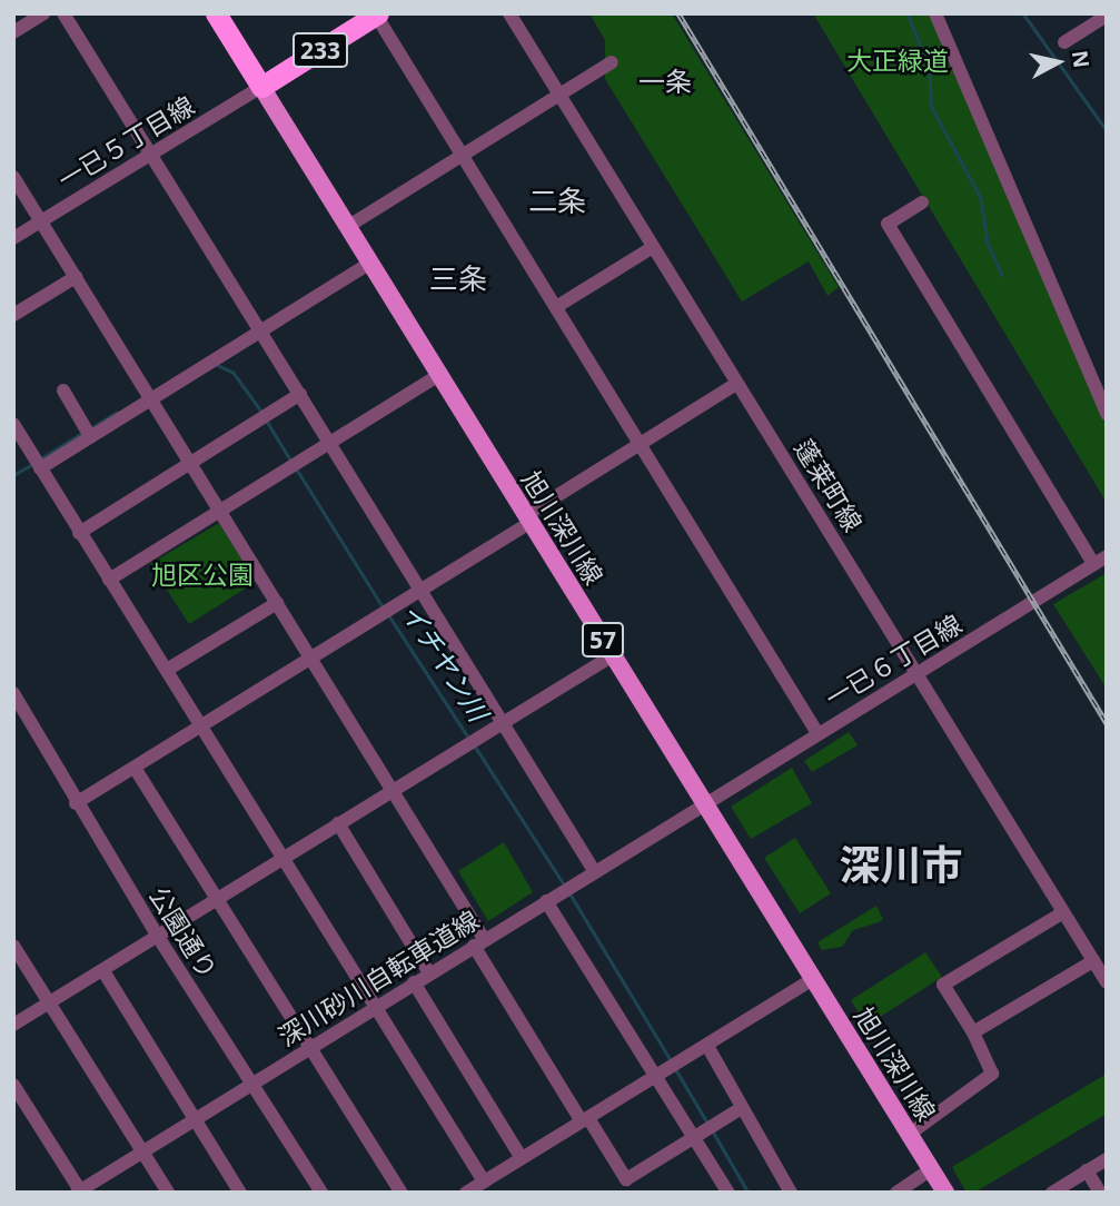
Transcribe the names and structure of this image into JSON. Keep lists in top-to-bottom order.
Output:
{
  "streets": {
    "highway": ["233"],
    "main road": ["旭川深川線", "57"],
    "street": [
      "一已５丁目線",
      "蓬莱町線",
      "一已６丁目線",
      "公園通り",
      "深川砂川自転車道線"
    ]
  },
  "crossings": [
    ["233", "一已５丁目線"],
    ["233", "旭川深川線"],
    ["一已５丁目線", "旭川深川線"],
    ["蓬莱町線", "一已６丁目線"],
    ["旭川深川線", "一已６丁目線"],
    ["旭川深川線", "深川砂川自転車道線"],
    ["一已６丁目線", "深川砂川自転車道線"],
    ["公園通り", "深川砂川自転車道線"]
  ],
  "districts": [
    "一条",
    "二条",
    "三条",
    "深川市"
  ],
  "water": ["イチヤン川"],
  "parks": ["大正緑道", "旭区公園"],
  "north": "right"
}
